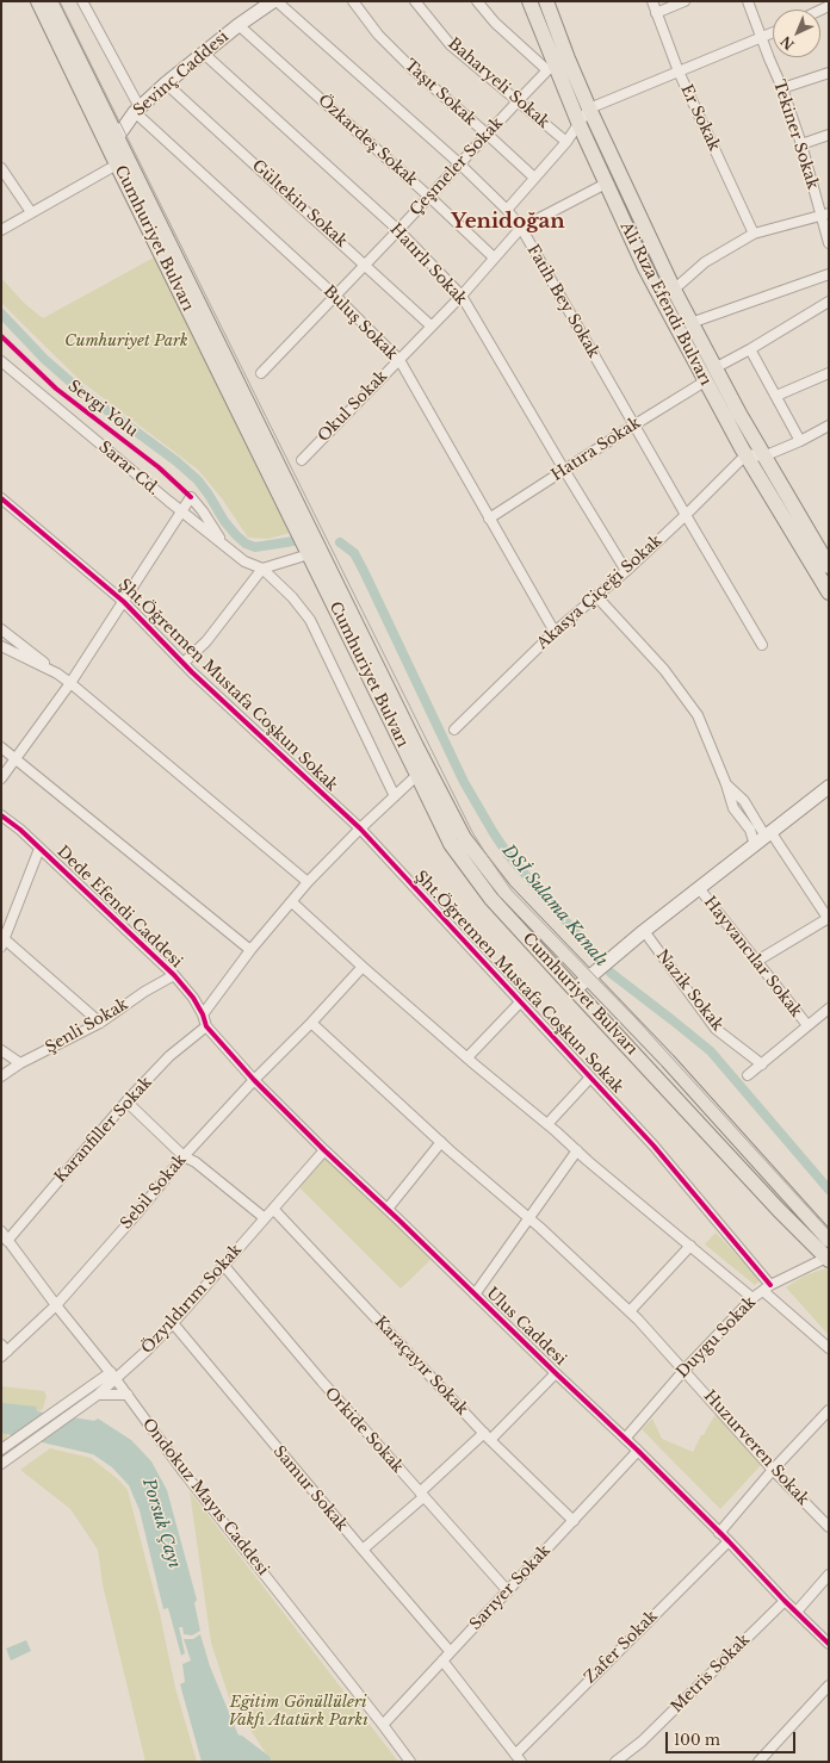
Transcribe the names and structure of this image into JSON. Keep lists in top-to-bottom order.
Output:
{
  "streets": {
    "main road": ["Sevinç Caddesi", "Cumhuriyet Bulvarı", "Ali Rıza Efendi Bulvarı"],
    "street": [
      "Baharyeli Sokak",
      "Taşıt Sokak",
      "Er Sokak",
      "Tekiner Sokak",
      "Özkardeş Sokak",
      "Çeşmeler Sokak",
      "Gültekin Sokak",
      "Hatırlı Sokak",
      "Fatih Bey Sokak",
      "Buluş Sokak",
      "Okul Sokak",
      "Hatıra Sokak",
      "Sarar Cd.",
      "Akasya Çiçeği Sokak",
      "Şht.Öğretmen Mustafa Coşkun Sokak",
      "Dede Efendi Caddesi",
      "Hayvancılar Sokak",
      "Nazik Sokak",
      "Şenli Sokak",
      "Karanfiller Sokak",
      "Sebil Sokak",
      "Özyıldırım Sokak",
      "Ulus Caddesi",
      "Duygu Sokak",
      "Karaçayır Sokak",
      "Orkide Sokak",
      "Huzurveren Sokak",
      "Samur Sokak",
      "Ondokuz Mayıs Caddesi",
      "Sarıyer Sokak",
      "Zafer Sokak",
      "Metris Sokak"
    ],
    "cycle path": ["Sevgi Yolu"]
  },
  "crossings": [
    ["Sevinç Caddesi", "Özkardeş Sokak"],
    ["Sevinç Caddesi", "Gültekin Sokak"],
    ["Sevinç Caddesi", "Cumhuriyet Bulvarı"],
    ["Sevinç Caddesi", "Hatırlı Sokak"],
    ["Sevinç Caddesi", "Buluş Sokak"],
    ["Baharyeli Sokak", "Çeşmeler Sokak"],
    ["Taşıt Sokak", "Çeşmeler Sokak"],
    ["Özkardeş Sokak", "Çeşmeler Sokak"],
    ["Özkardeş Sokak", "Okul Sokak"],
    ["Çeşmeler Sokak", "Gültekin Sokak"],
    ["Çeşmeler Sokak", "Hatırlı Sokak"],
    ["Çeşmeler Sokak", "Fatih Bey Sokak"],
    ["Çeşmeler Sokak", "Ali Rıza Efendi Bulvarı"],
    ["Çeşmeler Sokak", "Buluş Sokak"],
    ["Gültekin Sokak", "Okul Sokak"],
    ["Cumhuriyet Bulvarı", "Duygu Sokak"],
    ["Hatırlı Sokak", "Okul Sokak"],
    ["Hatırlı Sokak", "Hatıra Sokak"],
    ["Hatırlı Sokak", "Akasya Çiçeği Sokak"],
    ["Fatih Bey Sokak", "Okul Sokak"],
    ["Fatih Bey Sokak", "Hatıra Sokak"],
    ["Fatih Bey Sokak", "Akasya Çiçeği Sokak"],
    ["Ali Rıza Efendi Bulvarı", "Okul Sokak"],
    ["Ali Rıza Efendi Bulvarı", "Hatıra Sokak"],
    ["Ali Rıza Efendi Bulvarı", "Akasya Çiçeği Sokak"],
    ["Buluş Sokak", "Okul Sokak"],
    ["Buluş Sokak", "Hatıra Sokak"],
    ["Buluş Sokak", "Akasya Çiçeği Sokak"],
    ["Şht.Öğretmen Mustafa Coşkun Sokak", "Duygu Sokak"],
    ["Dede Efendi Caddesi", "Şenli Sokak"],
    ["Dede Efendi Caddesi", "Karanfiller Sokak"],
    ["Dede Efendi Caddesi", "Ulus Caddesi"],
    ["Karanfiller Sokak", "Ulus Caddesi"],
    ["Karanfiller Sokak", "Ondokuz Mayıs Caddesi"],
    ["Sebil Sokak", "Ulus Caddesi"],
    ["Sebil Sokak", "Huzurveren Sokak"],
    ["Sebil Sokak", "Ondokuz Mayıs Caddesi"],
    ["Özyıldırım Sokak", "Ulus Caddesi"],
    ["Özyıldırım Sokak", "Karaçayır Sokak"],
    ["Özyıldırım Sokak", "Orkide Sokak"],
    ["Özyıldırım Sokak", "Samur Sokak"],
    ["Özyıldırım Sokak", "Ondokuz Mayıs Caddesi"],
    ["Ulus Caddesi", "Duygu Sokak"],
    ["Ulus Caddesi", "Sarıyer Sokak"],
    ["Ulus Caddesi", "Zafer Sokak"],
    ["Ulus Caddesi", "Metris Sokak"],
    ["Duygu Sokak", "Huzurveren Sokak"],
    ["Karaçayır Sokak", "Sarıyer Sokak"],
    ["Orkide Sokak", "Sarıyer Sokak"],
    ["Samur Sokak", "Sarıyer Sokak"],
    ["Ondokuz Mayıs Caddesi", "Sarıyer Sokak"]
  ],
  "districts": ["Yenidoğan"],
  "water": ["DSİ Sulama Kanalı", "Porsuk Çayı"],
  "parks": ["Cumhuriyet Park", "Eğitim Gönüllüleri Vakfı Atatürk Parkı"],
  "scale_bar": "100 m",
  "north": "bottom left"
}
